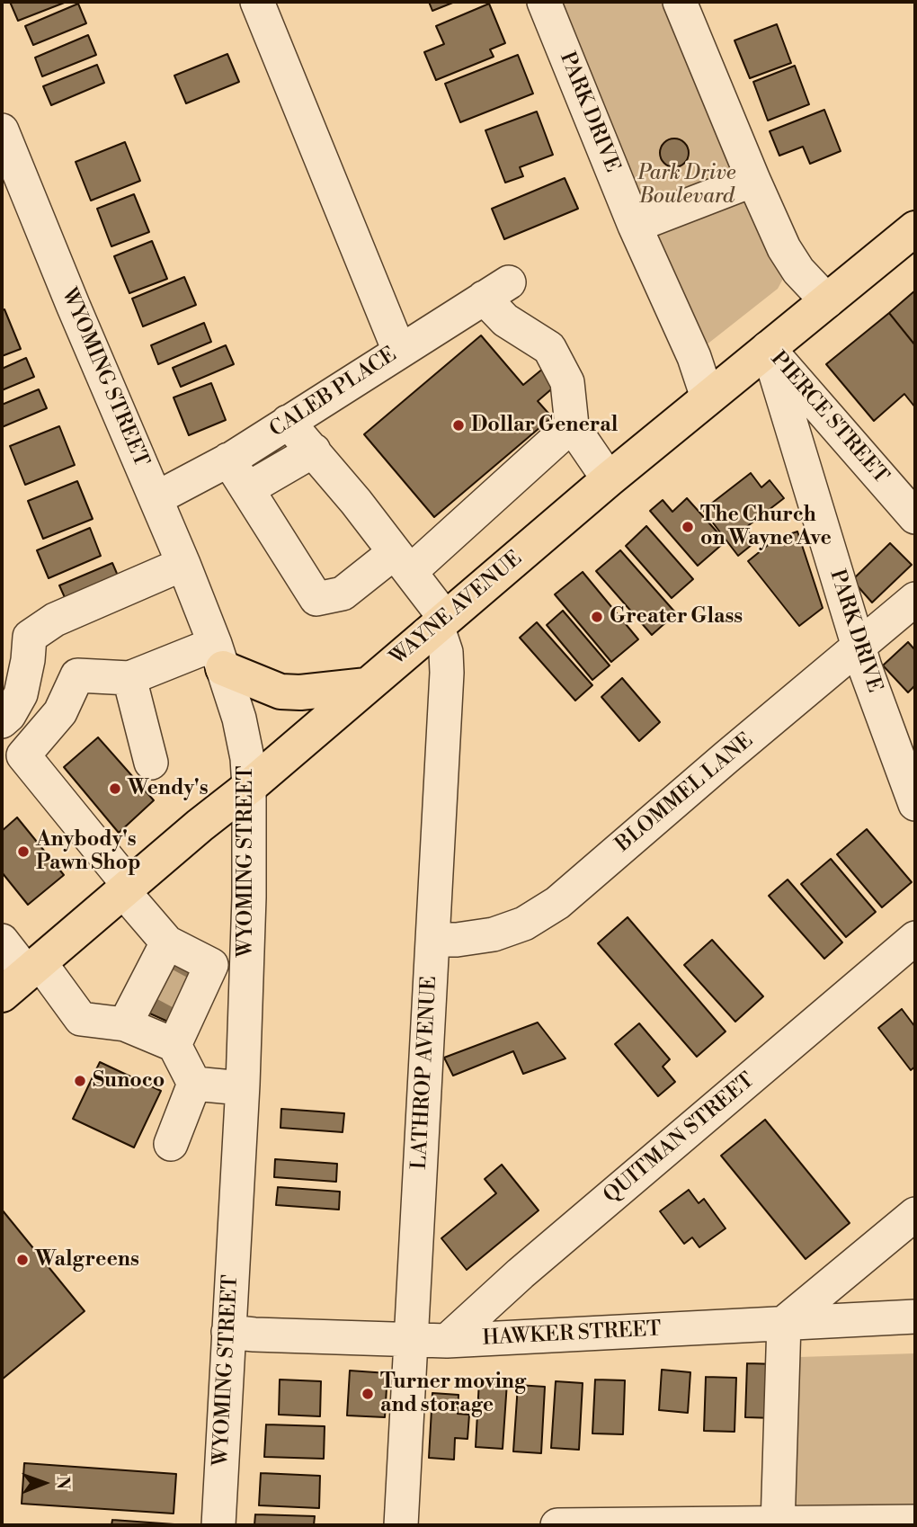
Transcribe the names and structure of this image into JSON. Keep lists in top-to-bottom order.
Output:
{
  "streets": {
    "main road": ["WAYNE AVENUE"],
    "street": [
      "PARK DRIVE",
      "WYOMING STREET",
      "CALEB PLACE",
      "PIERCE STREET",
      "BLOMMEL LANE",
      "LATHROP AVENUE",
      "QUITMAN STREET",
      "HAWKER STREET"
    ]
  },
  "crossings": [
    ["PARK DRIVE", "PIERCE STREET"],
    ["PARK DRIVE", "WAYNE AVENUE"],
    ["PARK DRIVE", "BLOMMEL LANE"],
    ["WYOMING STREET", "CALEB PLACE"],
    ["WYOMING STREET", "WAYNE AVENUE"],
    ["WYOMING STREET", "HAWKER STREET"],
    ["PIERCE STREET", "WAYNE AVENUE"],
    ["WAYNE AVENUE", "LATHROP AVENUE"],
    ["BLOMMEL LANE", "LATHROP AVENUE"],
    ["LATHROP AVENUE", "HAWKER STREET"],
    ["QUITMAN STREET", "HAWKER STREET"]
  ],
  "parks": ["Park Drive Boulevard"],
  "places": [
    "Dollar General",
    "The Church on Wayne Ave",
    "Greater Glass",
    "Wendy's",
    "Anybody's Pawn Shop",
    "Sunoco",
    "Walgreens",
    "Turner moving and storage"
  ],
  "north": "right"
}
